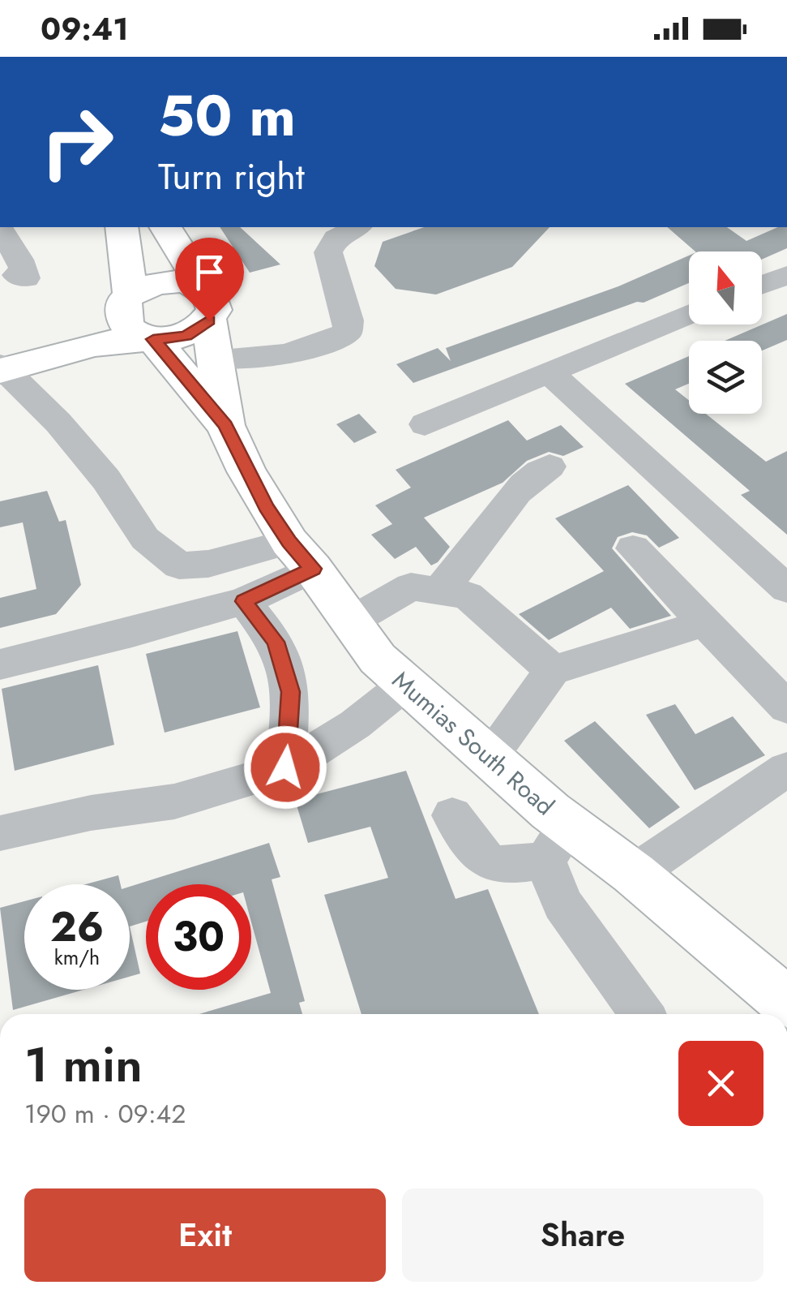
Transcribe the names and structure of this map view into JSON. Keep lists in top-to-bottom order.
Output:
{
  "streets": {
    "main road": ["Mumias South Road"]
  },
  "north": "top",
  "page": {
    "status": "09:41",
    "turn": ["50 m", "Turn right"],
    "speed": "26 km/h",
    "limit": "30",
    "heading": ["1 min", "190 m · 09:42"],
    "buttons": ["Exit", "Share"]
  }
}
